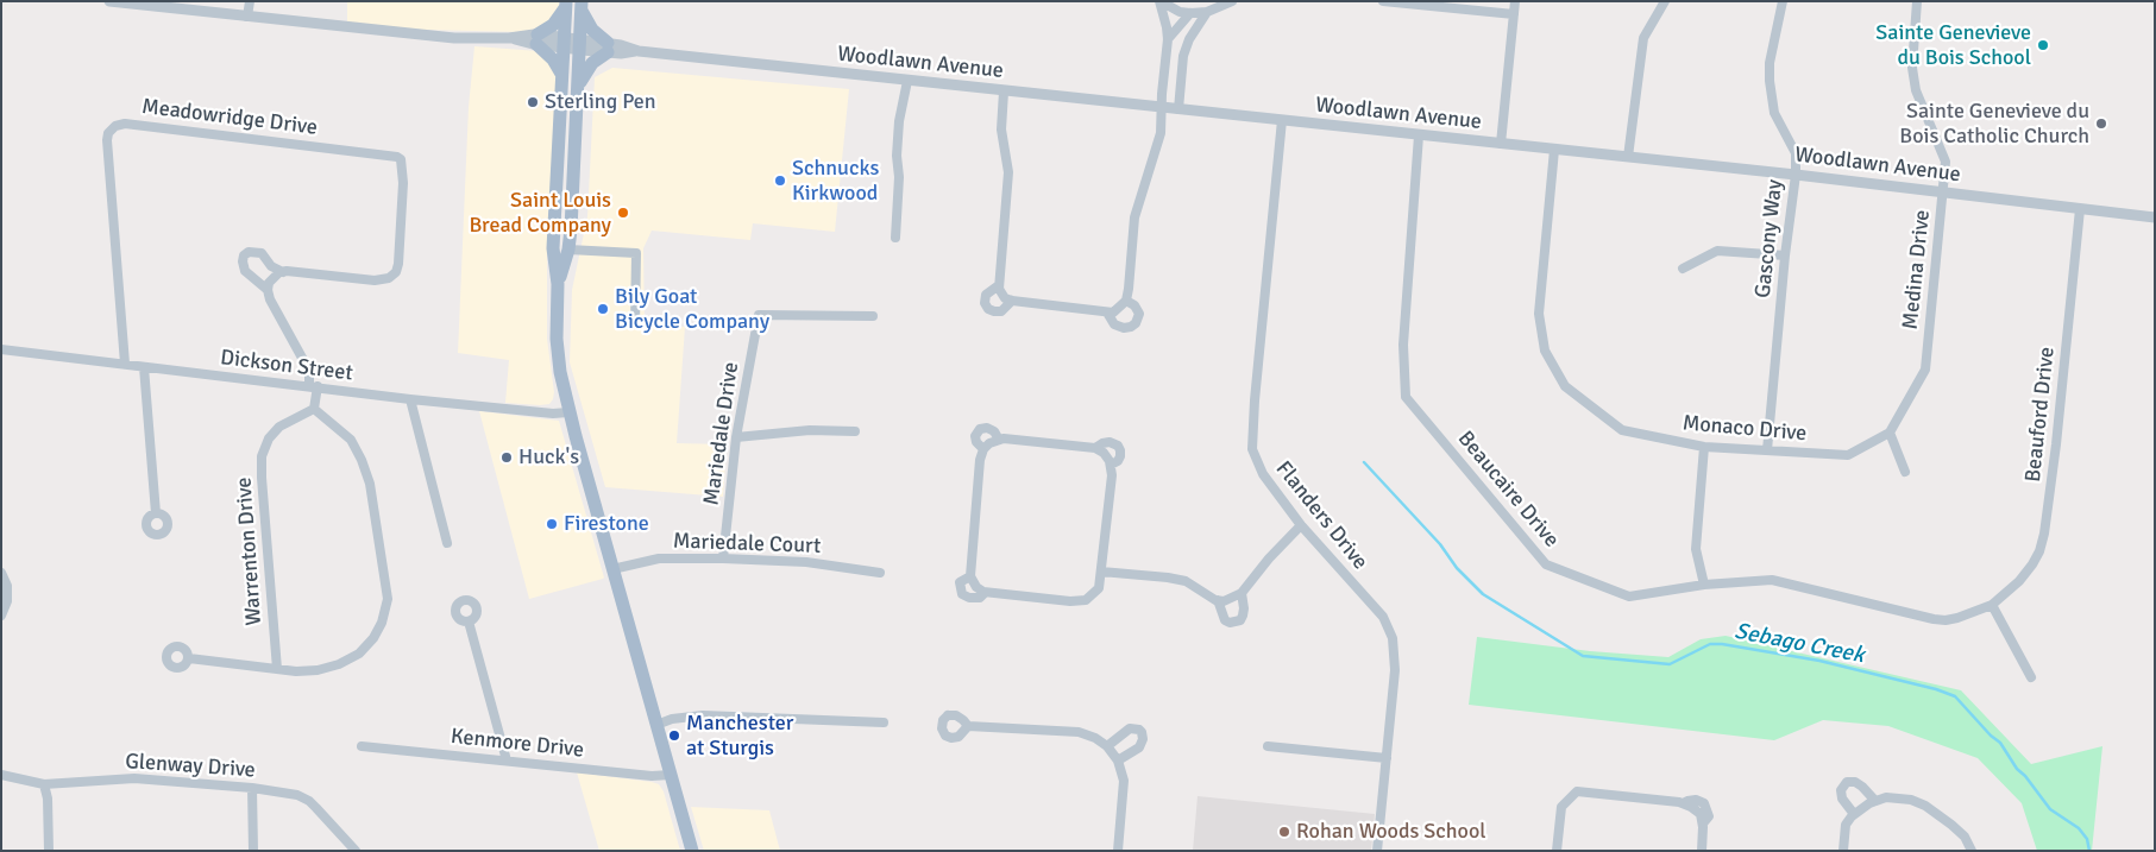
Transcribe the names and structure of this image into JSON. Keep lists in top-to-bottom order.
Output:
{
  "streets": {
    "street": [
      "Woodlawn Avenue",
      "Meadowridge Drive",
      "Gascony Way",
      "Medina Drive",
      "Dickson Street",
      "Beauford Drive",
      "Monaco Drive",
      "Mariedale Drive",
      "Beaucaire Drive",
      "Flanders Drive",
      "Mariedale Court",
      "Warrenton Drive",
      "Kenmore Drive",
      "Glenway Drive"
    ]
  },
  "crossings": [
    ["Woodlawn Avenue", "Gascony Way"],
    ["Woodlawn Avenue", "Medina Drive"],
    ["Woodlawn Avenue", "Beauford Drive"],
    ["Woodlawn Avenue", "Monaco Drive"],
    ["Woodlawn Avenue", "Beaucaire Drive"],
    ["Woodlawn Avenue", "Flanders Drive"],
    ["Meadowridge Drive", "Dickson Street"],
    ["Gascony Way", "Monaco Drive"],
    ["Medina Drive", "Monaco Drive"],
    ["Beauford Drive", "Beaucaire Drive"],
    ["Mariedale Drive", "Mariedale Court"]
  ],
  "water": ["Sebago Creek"],
  "places": [
    "Sainte Genevieve du Bois School",
    "Sterling Pen",
    "Sainte Genevieve du Bois Catholic Church",
    "Schnucks Kirkwood",
    "Saint Louis Bread Company",
    "Bily Goat Bicycle Company",
    "Huck's",
    "Firestone",
    "Manchester at Sturgis",
    "Rohan Woods School"
  ]
}
